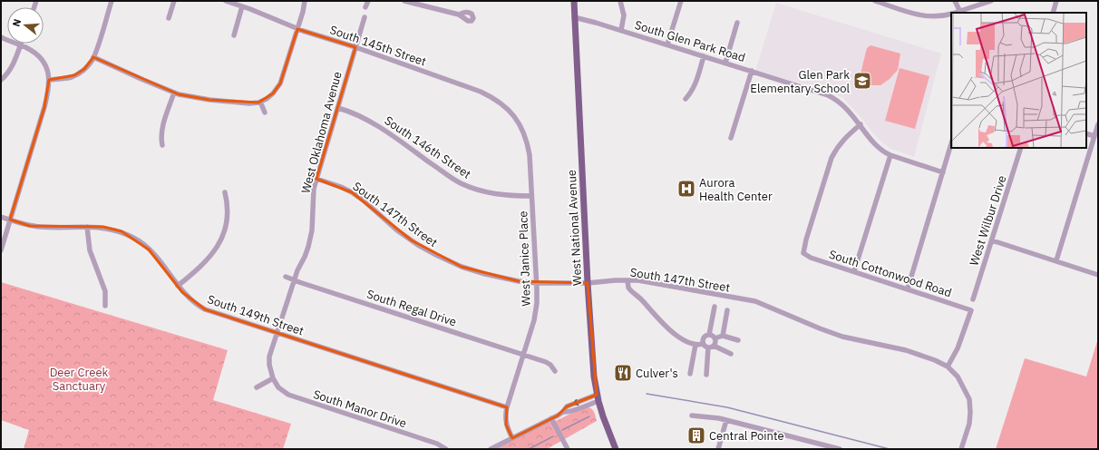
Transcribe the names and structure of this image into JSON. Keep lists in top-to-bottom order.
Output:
{
  "streets": {
    "main road": ["West National Avenue"],
    "street": [
      "South Glen Park Road",
      "South 145th Street",
      "West Oklahoma Avenue",
      "South 146th Street",
      "South 147th Street",
      "West Wilbur Drive",
      "West Janice Place",
      "South Cottonwood Road",
      "South Regal Drive",
      "South 149th Street",
      "South Manor Drive"
    ]
  },
  "crossings": [
    ["South Glen Park Road", "West National Avenue"],
    ["South Glen Park Road", "South Cottonwood Road"],
    ["South 145th Street", "West Oklahoma Avenue"],
    ["South 145th Street", "West Janice Place"],
    ["West Oklahoma Avenue", "South 146th Street"],
    ["West Oklahoma Avenue", "South 147th Street"],
    ["West Oklahoma Avenue", "South Regal Drive"],
    ["West Oklahoma Avenue", "South 149th Street"],
    ["West Oklahoma Avenue", "South Manor Drive"],
    ["South 146th Street", "West Janice Place"],
    ["South 147th Street", "West National Avenue"],
    ["South 147th Street", "West Janice Place"],
    ["South 147th Street", "South Cottonwood Road"],
    ["West Janice Place", "South Regal Drive"],
    ["West Janice Place", "South 149th Street"]
  ],
  "parks": ["Deer Creek Sanctuary"],
  "places": {
    "school or university": ["Glen Park Elementary School"],
    "hospital": ["Aurora Health Center"],
    "restaurant": ["Culver's"],
    "building": ["Central Pointe"]
  },
  "north": "left"
}
